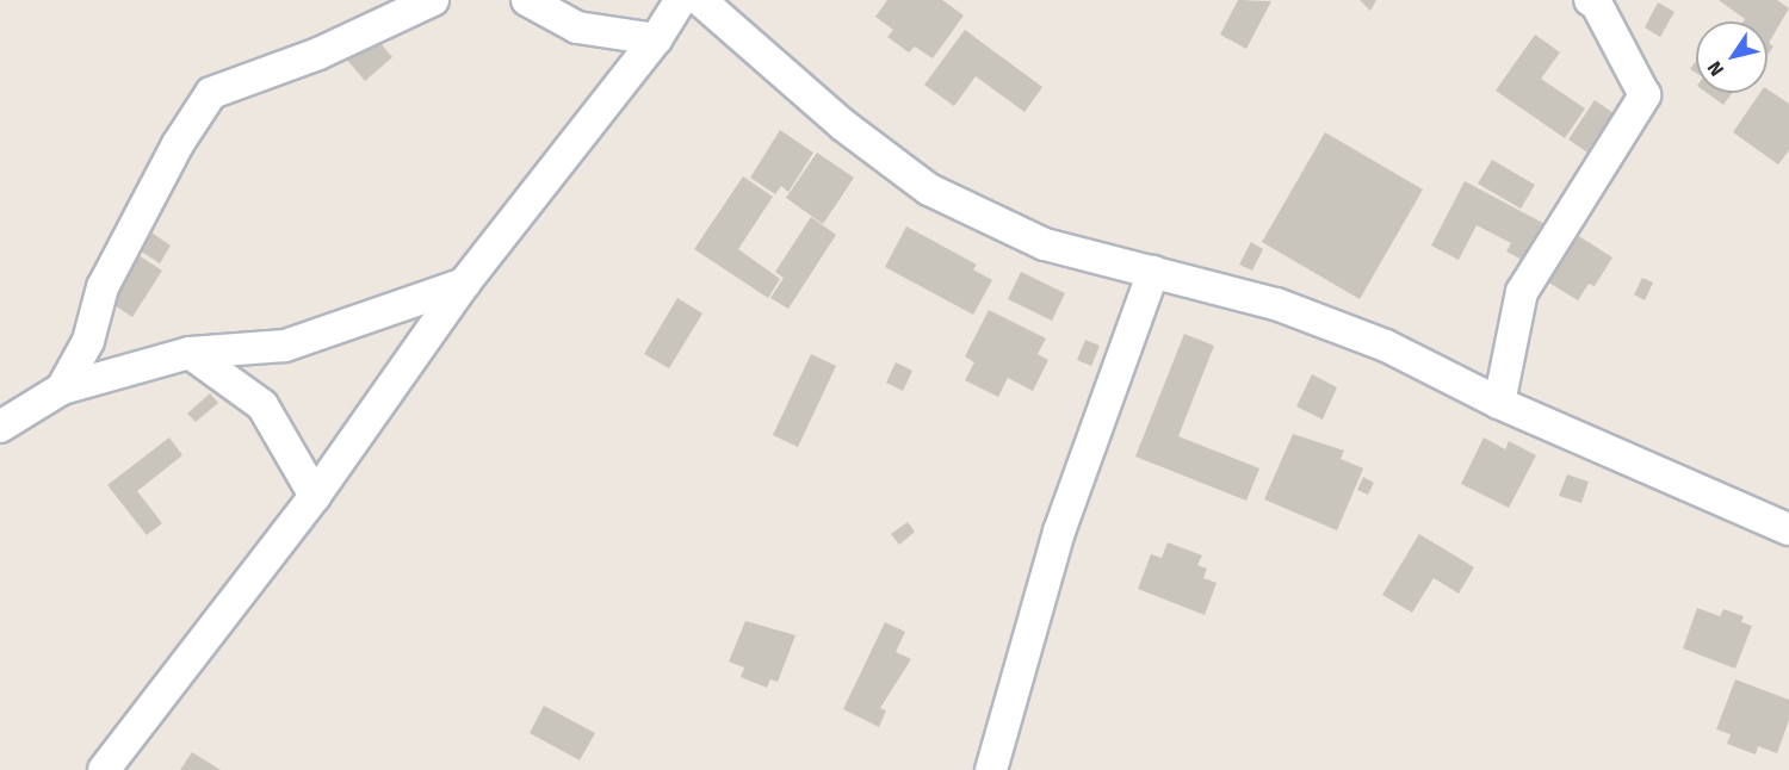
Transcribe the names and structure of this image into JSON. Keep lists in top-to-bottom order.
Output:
{
  "north": "bottom left"
}
